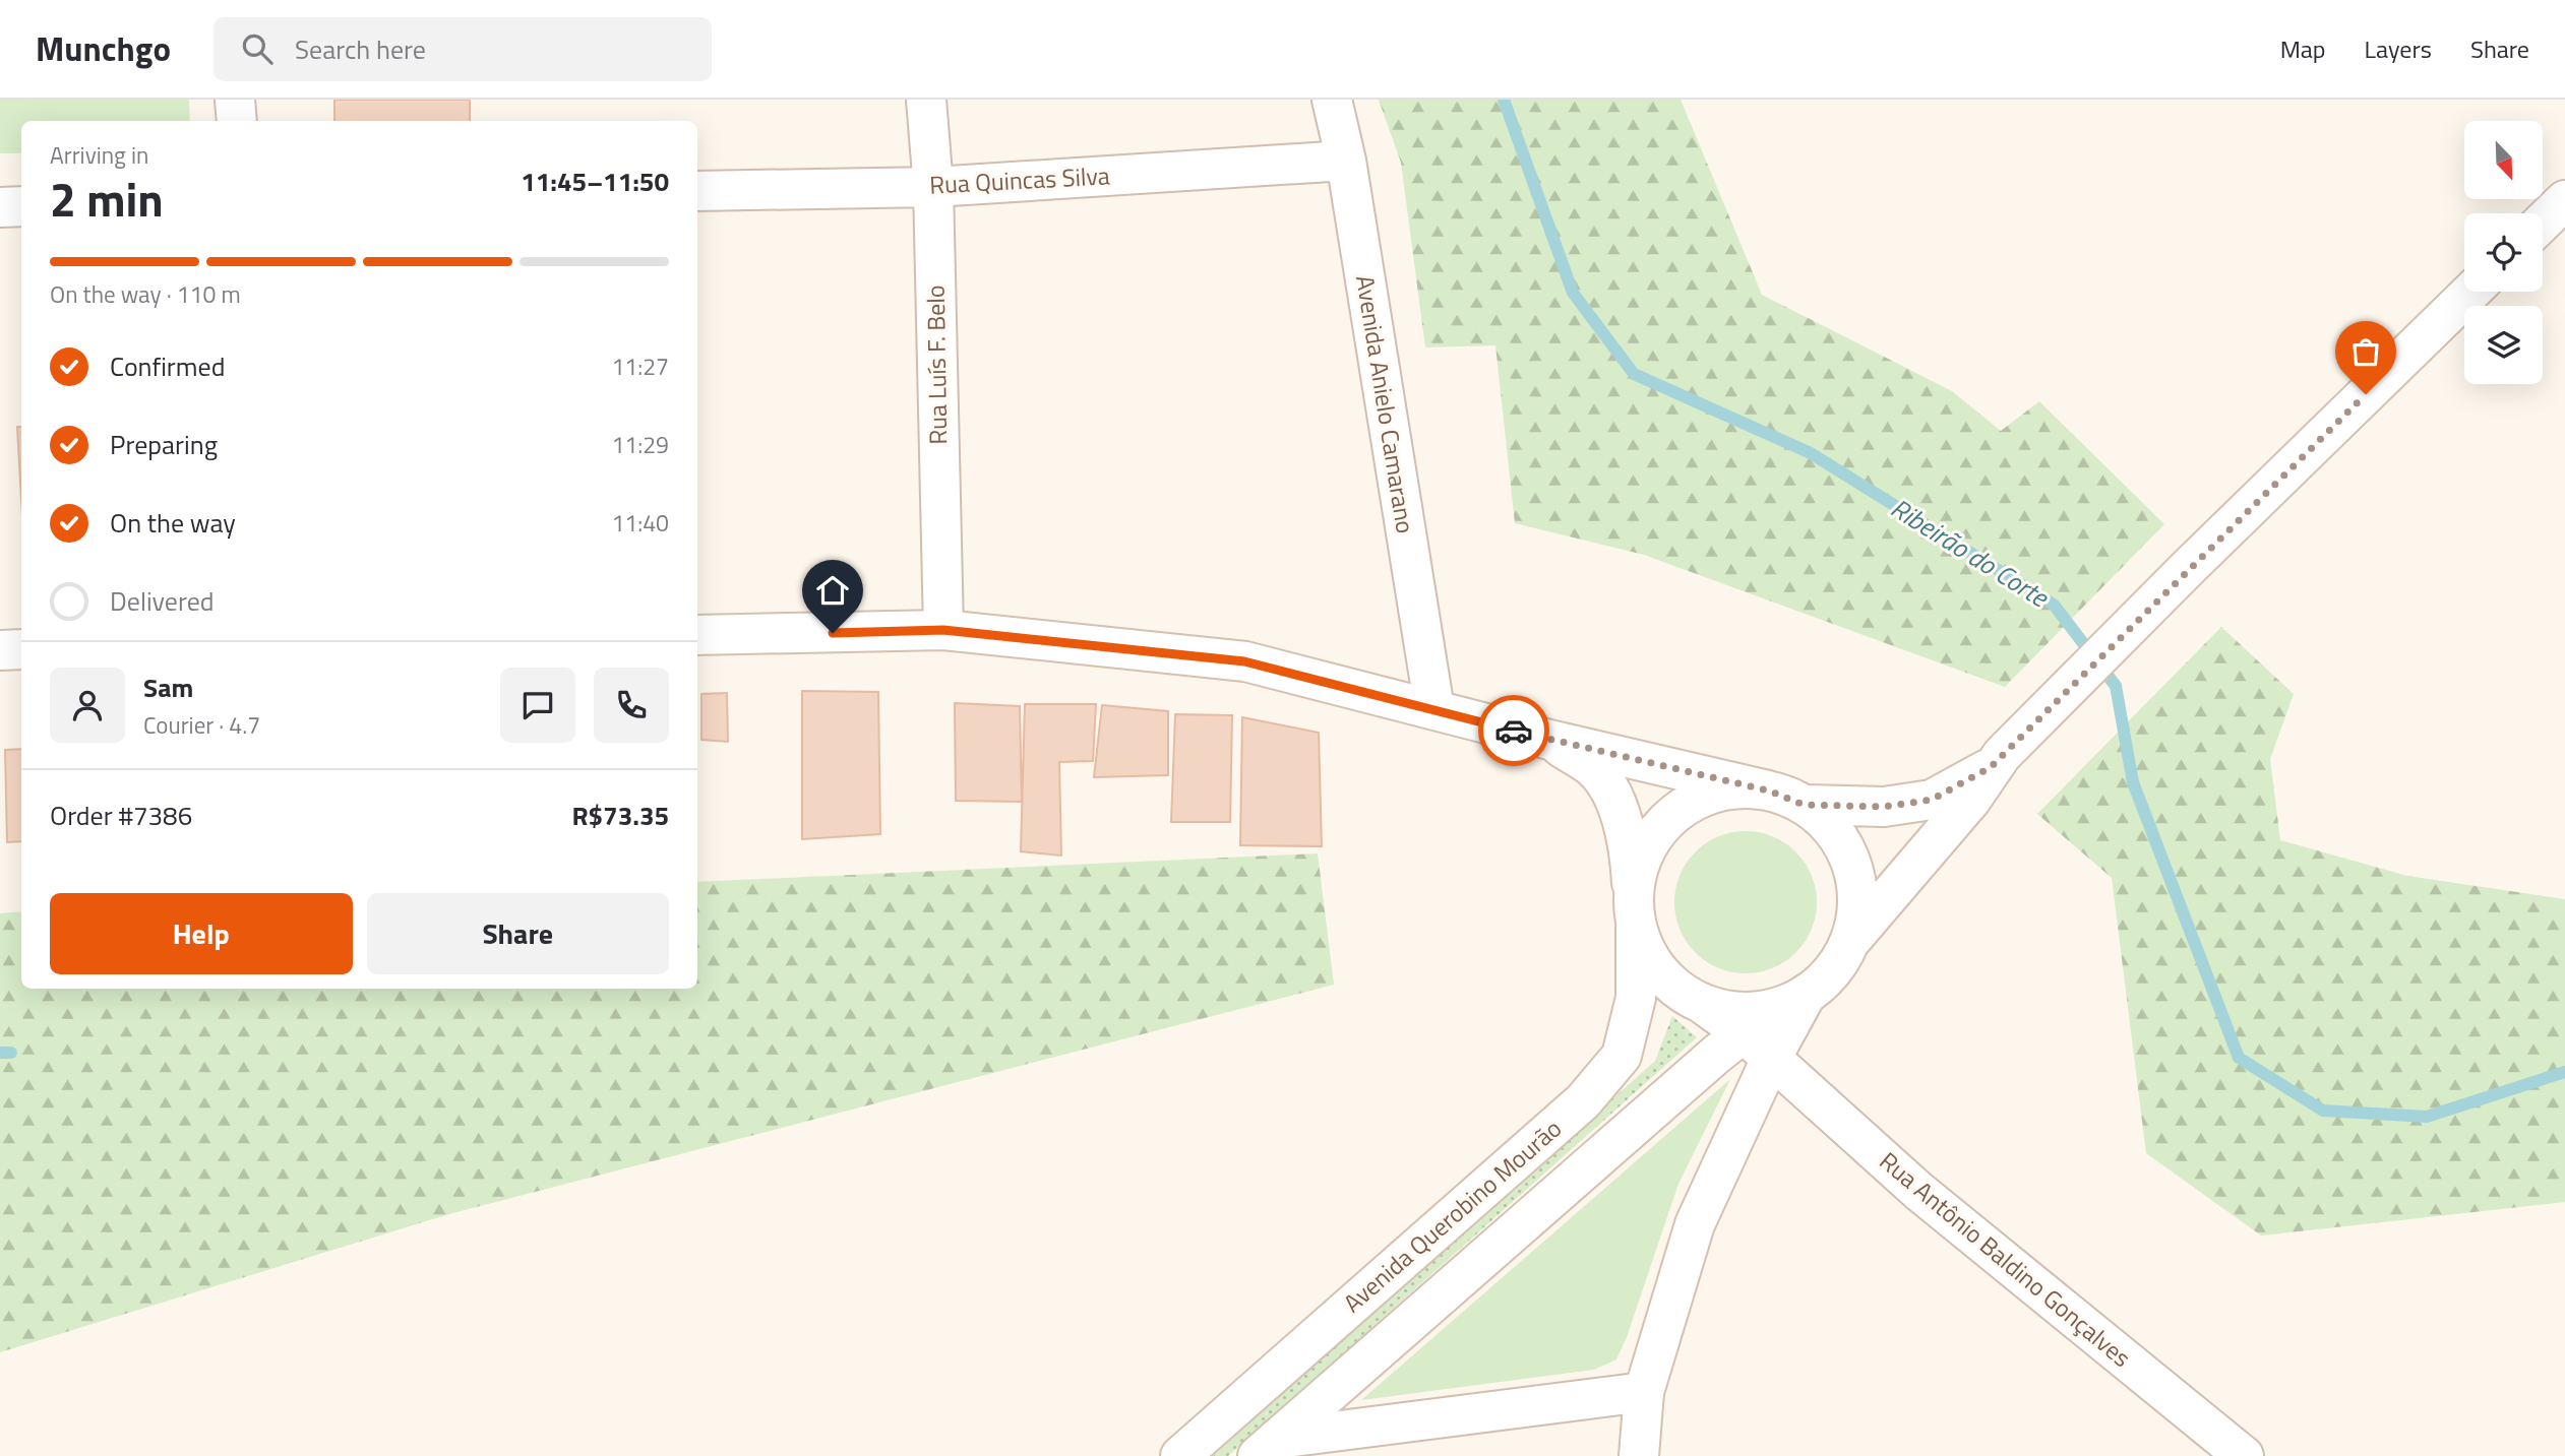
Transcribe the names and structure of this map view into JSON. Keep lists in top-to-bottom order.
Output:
{
  "streets": {
    "main road": [
      "Rua Quincas Silva",
      "Rua Luís F. Belo",
      "Avenida Anielo Camarano",
      "Avenida Querobino Mourão",
      "Rua Antônio Baldino Gonçalves"
    ]
  },
  "crossings": [
    ["Rua Quincas Silva", "Rua Luís F. Belo"],
    ["Rua Quincas Silva", "Avenida Anielo Camarano"],
    ["Avenida Querobino Mourão", "Rua Antônio Baldino Gonçalves"]
  ],
  "water": ["Ribeirão do Corte"],
  "north": "bottom right",
  "page": {
    "header": "Munchgo",
    "search": "Search here",
    "nav": ["Map", "Layers", "Share"],
    "heading": ["2 min", "Arriving in", "11:45–11:50"],
    "panel": [
      "Sam",
      "Courier · 4.7",
      "Order #7386",
      "R$73.35"
    ],
    "bar": "On the way · 110 m",
    "list": [
      ["Confirmed", "11:27"],
      ["Preparing", "11:29"],
      ["On the way", "11:40"],
      "Delivered"
    ],
    "buttons": ["Help", "Share"]
  }
}
